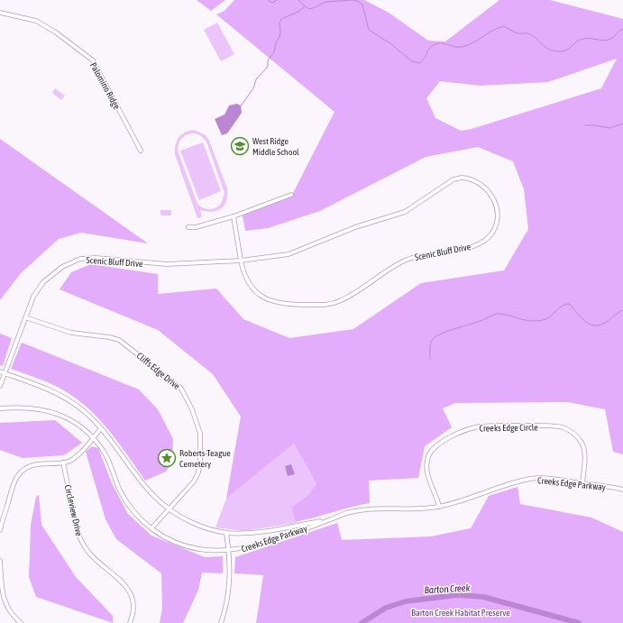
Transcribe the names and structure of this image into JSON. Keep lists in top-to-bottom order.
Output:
{
  "streets": {
    "street": [
      "Palomino Ridge",
      "Scenic Bluff Drive",
      "Cliffs Edge Drive",
      "Creeks Edge Circle",
      "Creeks Edge Parkway",
      "Circleview Drive"
    ]
  },
  "crossings": [
    ["Scenic Bluff Drive", "Cliffs Edge Drive"],
    ["Scenic Bluff Drive", "Creeks Edge Parkway"],
    ["Cliffs Edge Drive", "Creeks Edge Parkway"],
    ["Creeks Edge Circle", "Creeks Edge Parkway"]
  ],
  "water": ["Barton Creek"],
  "parks": ["Barton Creek Habitat Preserve"],
  "places": {
    "school or university": ["West Ridge Middle School"],
    "place": ["Roberts-Teague Cemetery"]
  }
}
